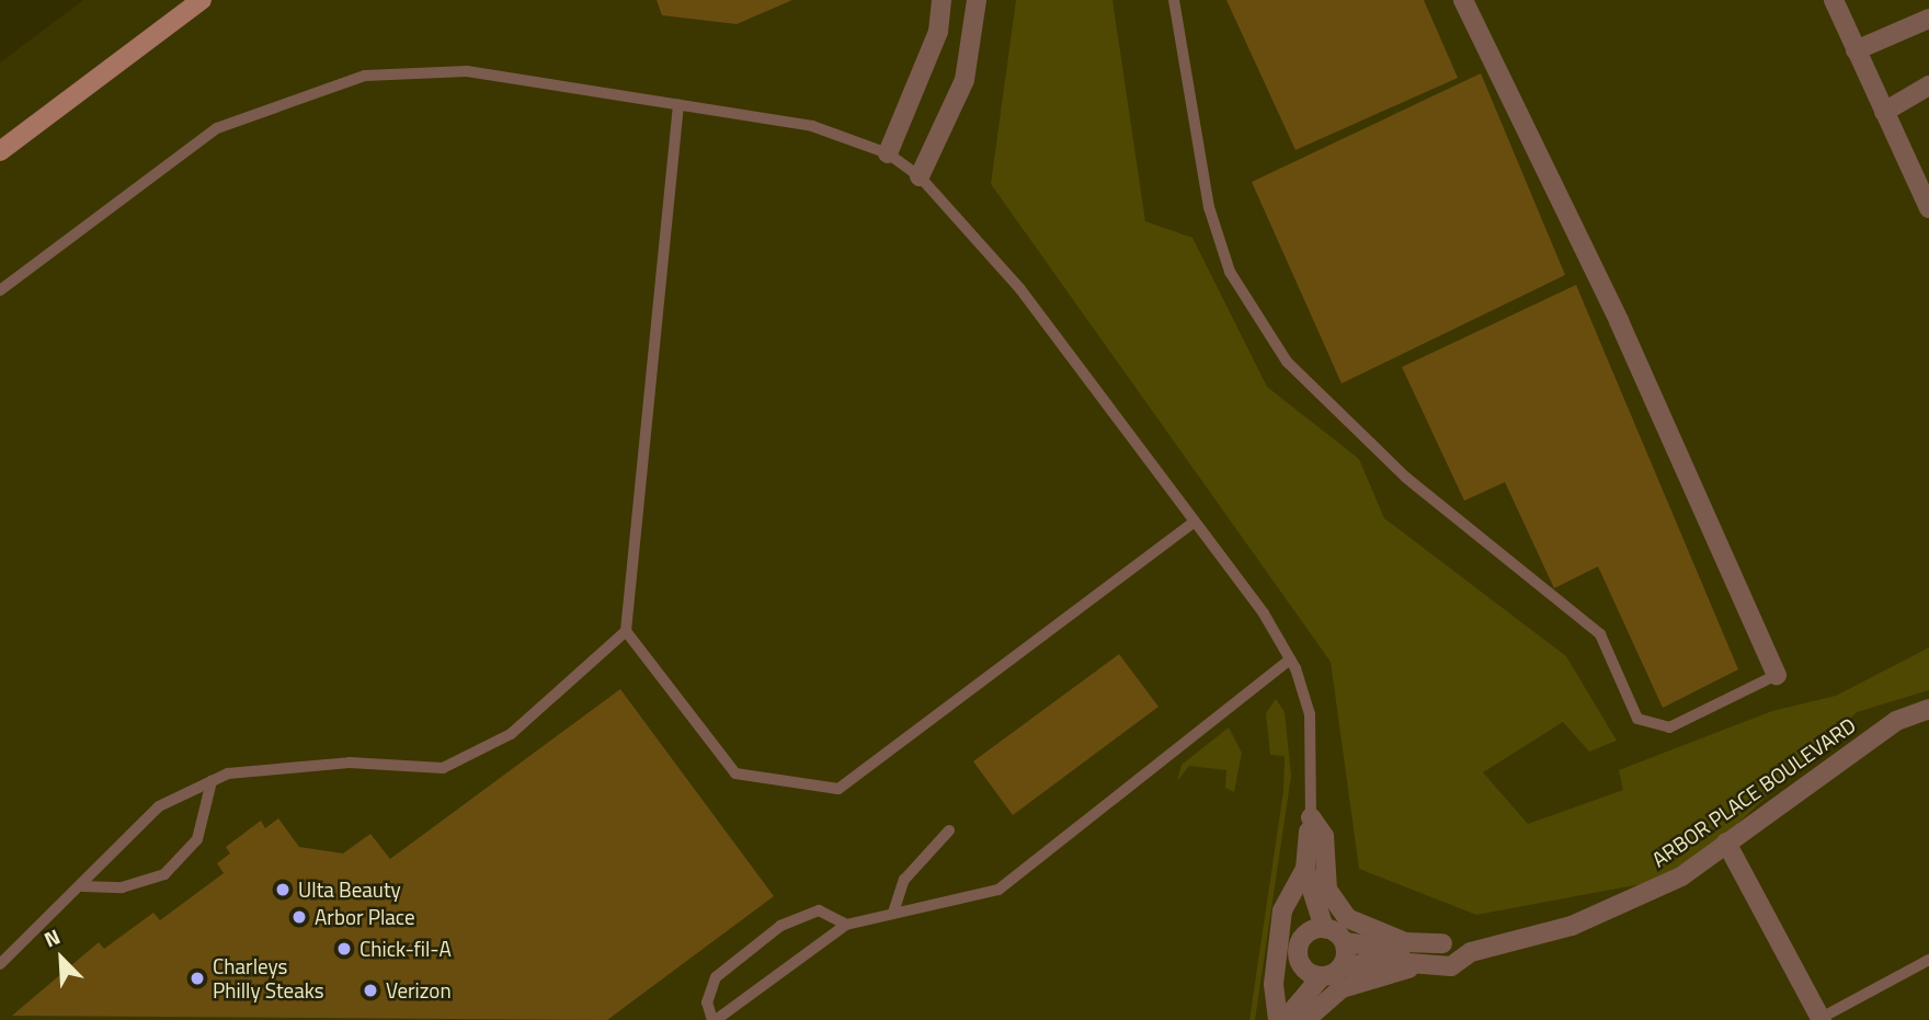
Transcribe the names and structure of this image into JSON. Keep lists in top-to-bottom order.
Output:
{
  "streets": {
    "street": ["ARBOR PLACE BOULEVARD"]
  },
  "places": [
    "Ulta Beauty",
    "Arbor Place",
    "Chick-fil-A",
    "Charleys Philly Steaks",
    "Verizon"
  ],
  "north": "top left"
}
